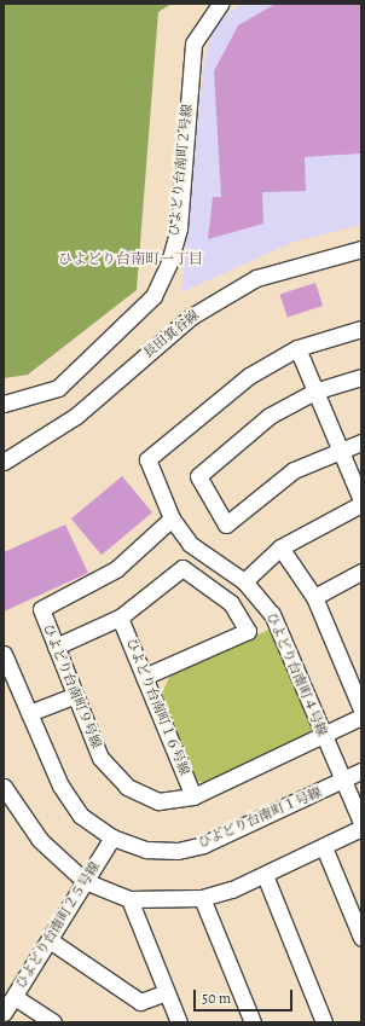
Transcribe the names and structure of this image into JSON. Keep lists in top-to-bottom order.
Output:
{
  "streets": {
    "street": [
      "ひよどり台南町２号線",
      "長田箕谷線",
      "ひよどり台南町４号線",
      "ひよどり台南町９号線",
      "ひよどり台南町１６号線",
      "ひよどり台南町１号線",
      "ひよどり台南町２５号線"
    ]
  },
  "crossings": [
    ["ひよどり台南町４号線", "ひよどり台南町９号線"],
    ["ひよどり台南町４号線", "ひよどり台南町１号線"],
    ["ひよどり台南町９号線", "ひよどり台南町１６号線"],
    ["ひよどり台南町１号線", "ひよどり台南町２５号線"]
  ],
  "districts": ["ひよどり台南町一丁目"],
  "scale_bar": "50 m"
}
